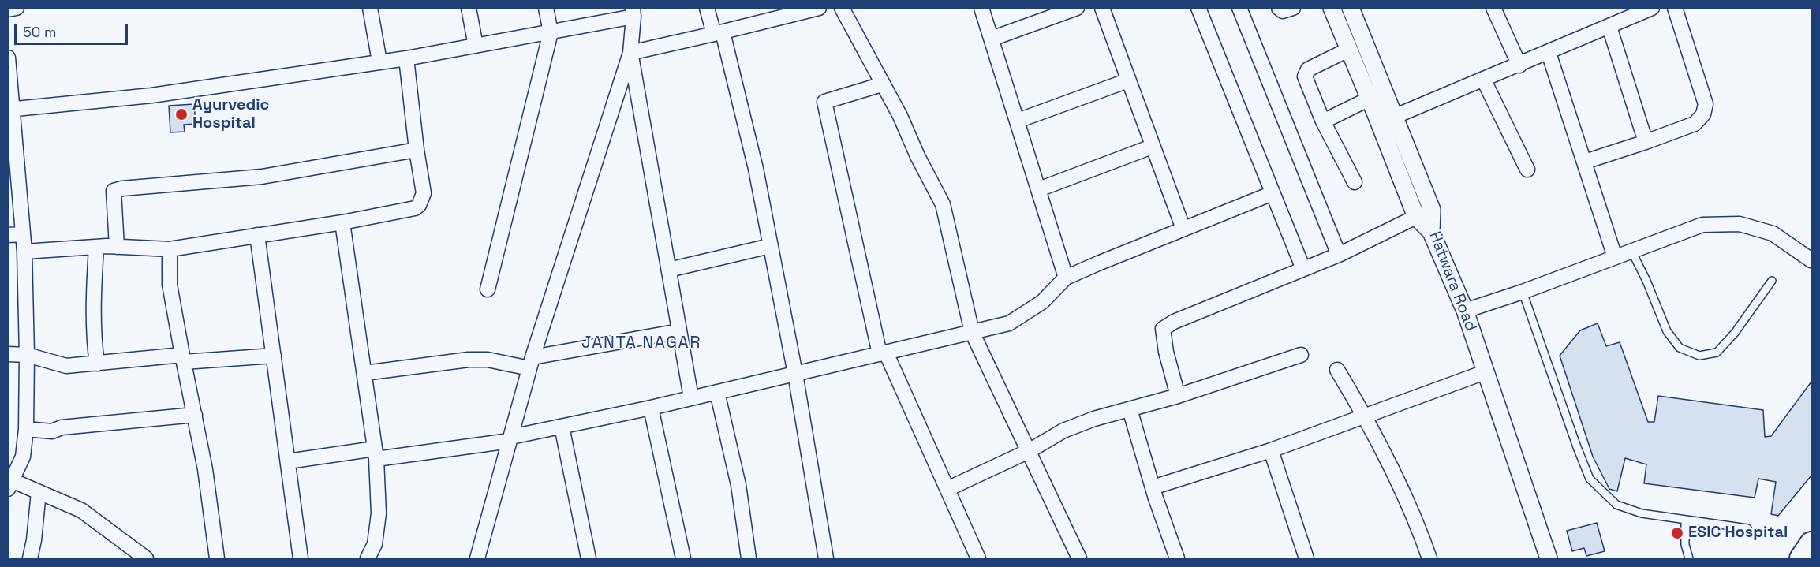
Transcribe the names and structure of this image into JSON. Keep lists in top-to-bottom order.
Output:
{
  "streets": {
    "street": ["Hatwara Road"]
  },
  "districts": ["JANTA NAGAR"],
  "places": ["Ayurvedic Hospital", "ESIC Hospital"],
  "scale_bar": "50 m"
}
